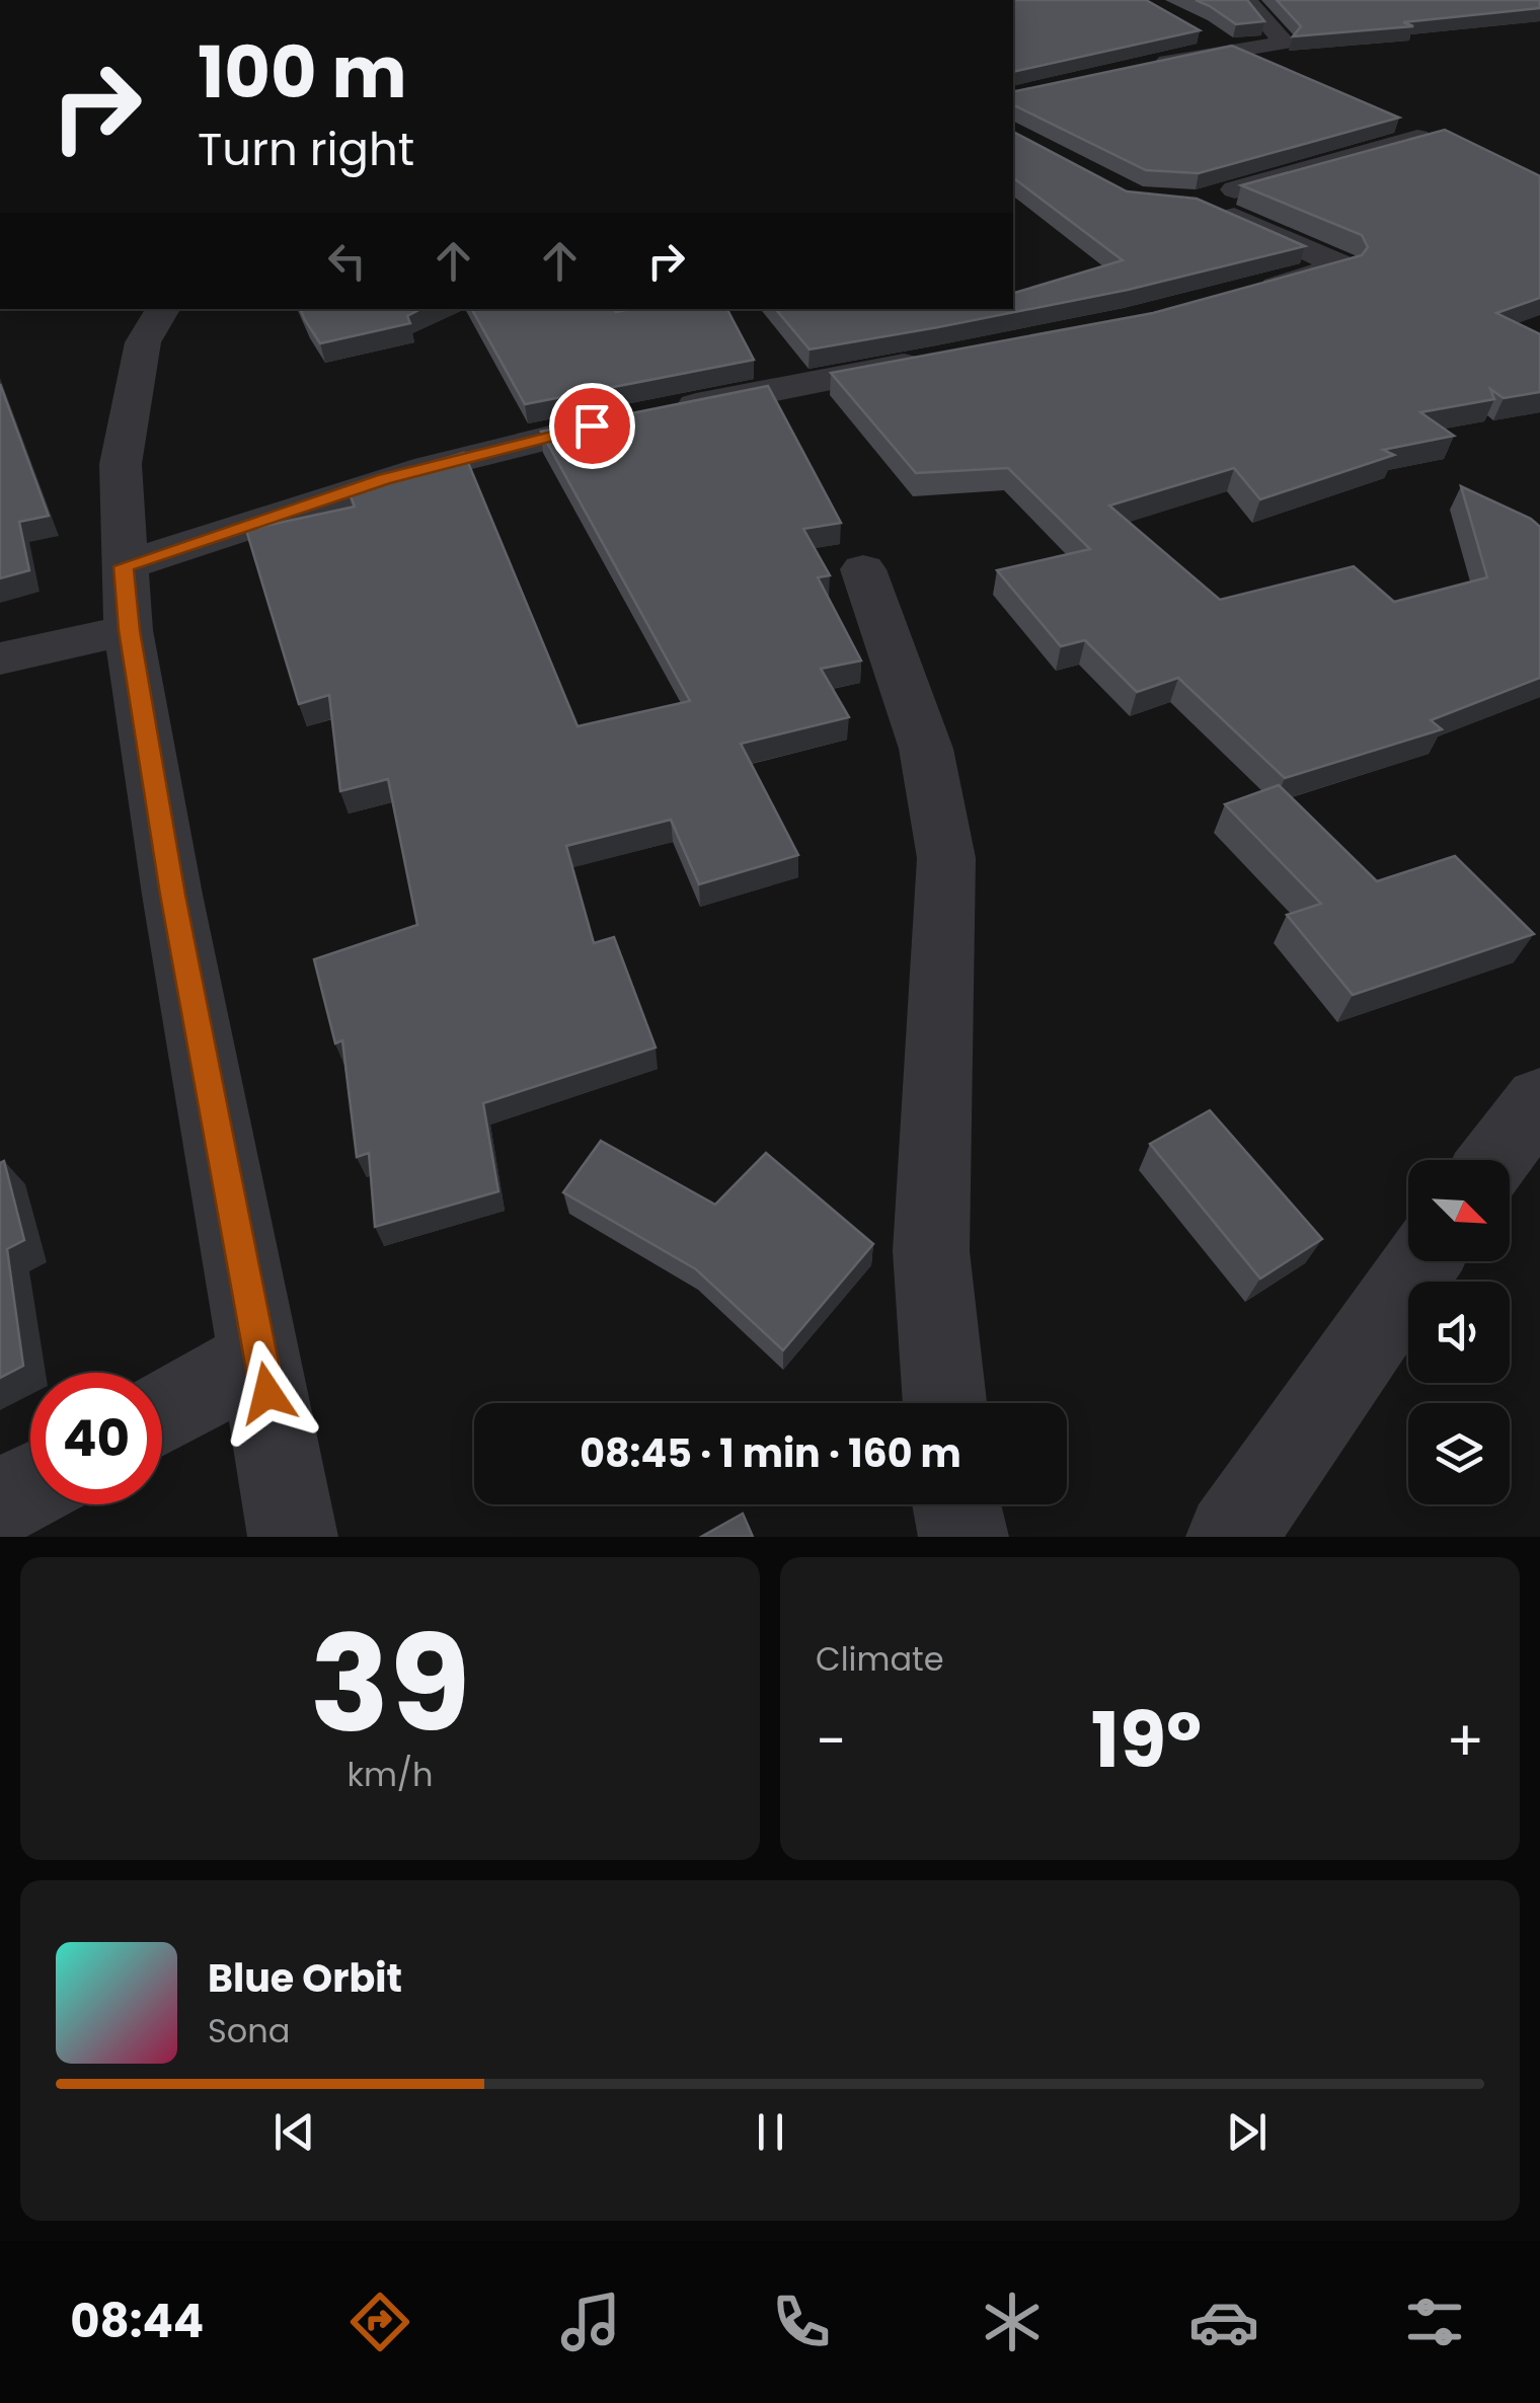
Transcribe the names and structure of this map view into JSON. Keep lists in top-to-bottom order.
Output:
{
  "north": "bottom right",
  "page": {
    "turn": ["100 m", "Turn right"],
    "limit": "40",
    "trip": "08:45 · 1 min · 160 m",
    "tile": [
      ["39", "km/h"],
      "Climate"
    ],
    "heat": ["−", "19°", "+"],
    "song": ["Blue Orbit", "Sona"],
    "tabs": "08:44"
  }
}
